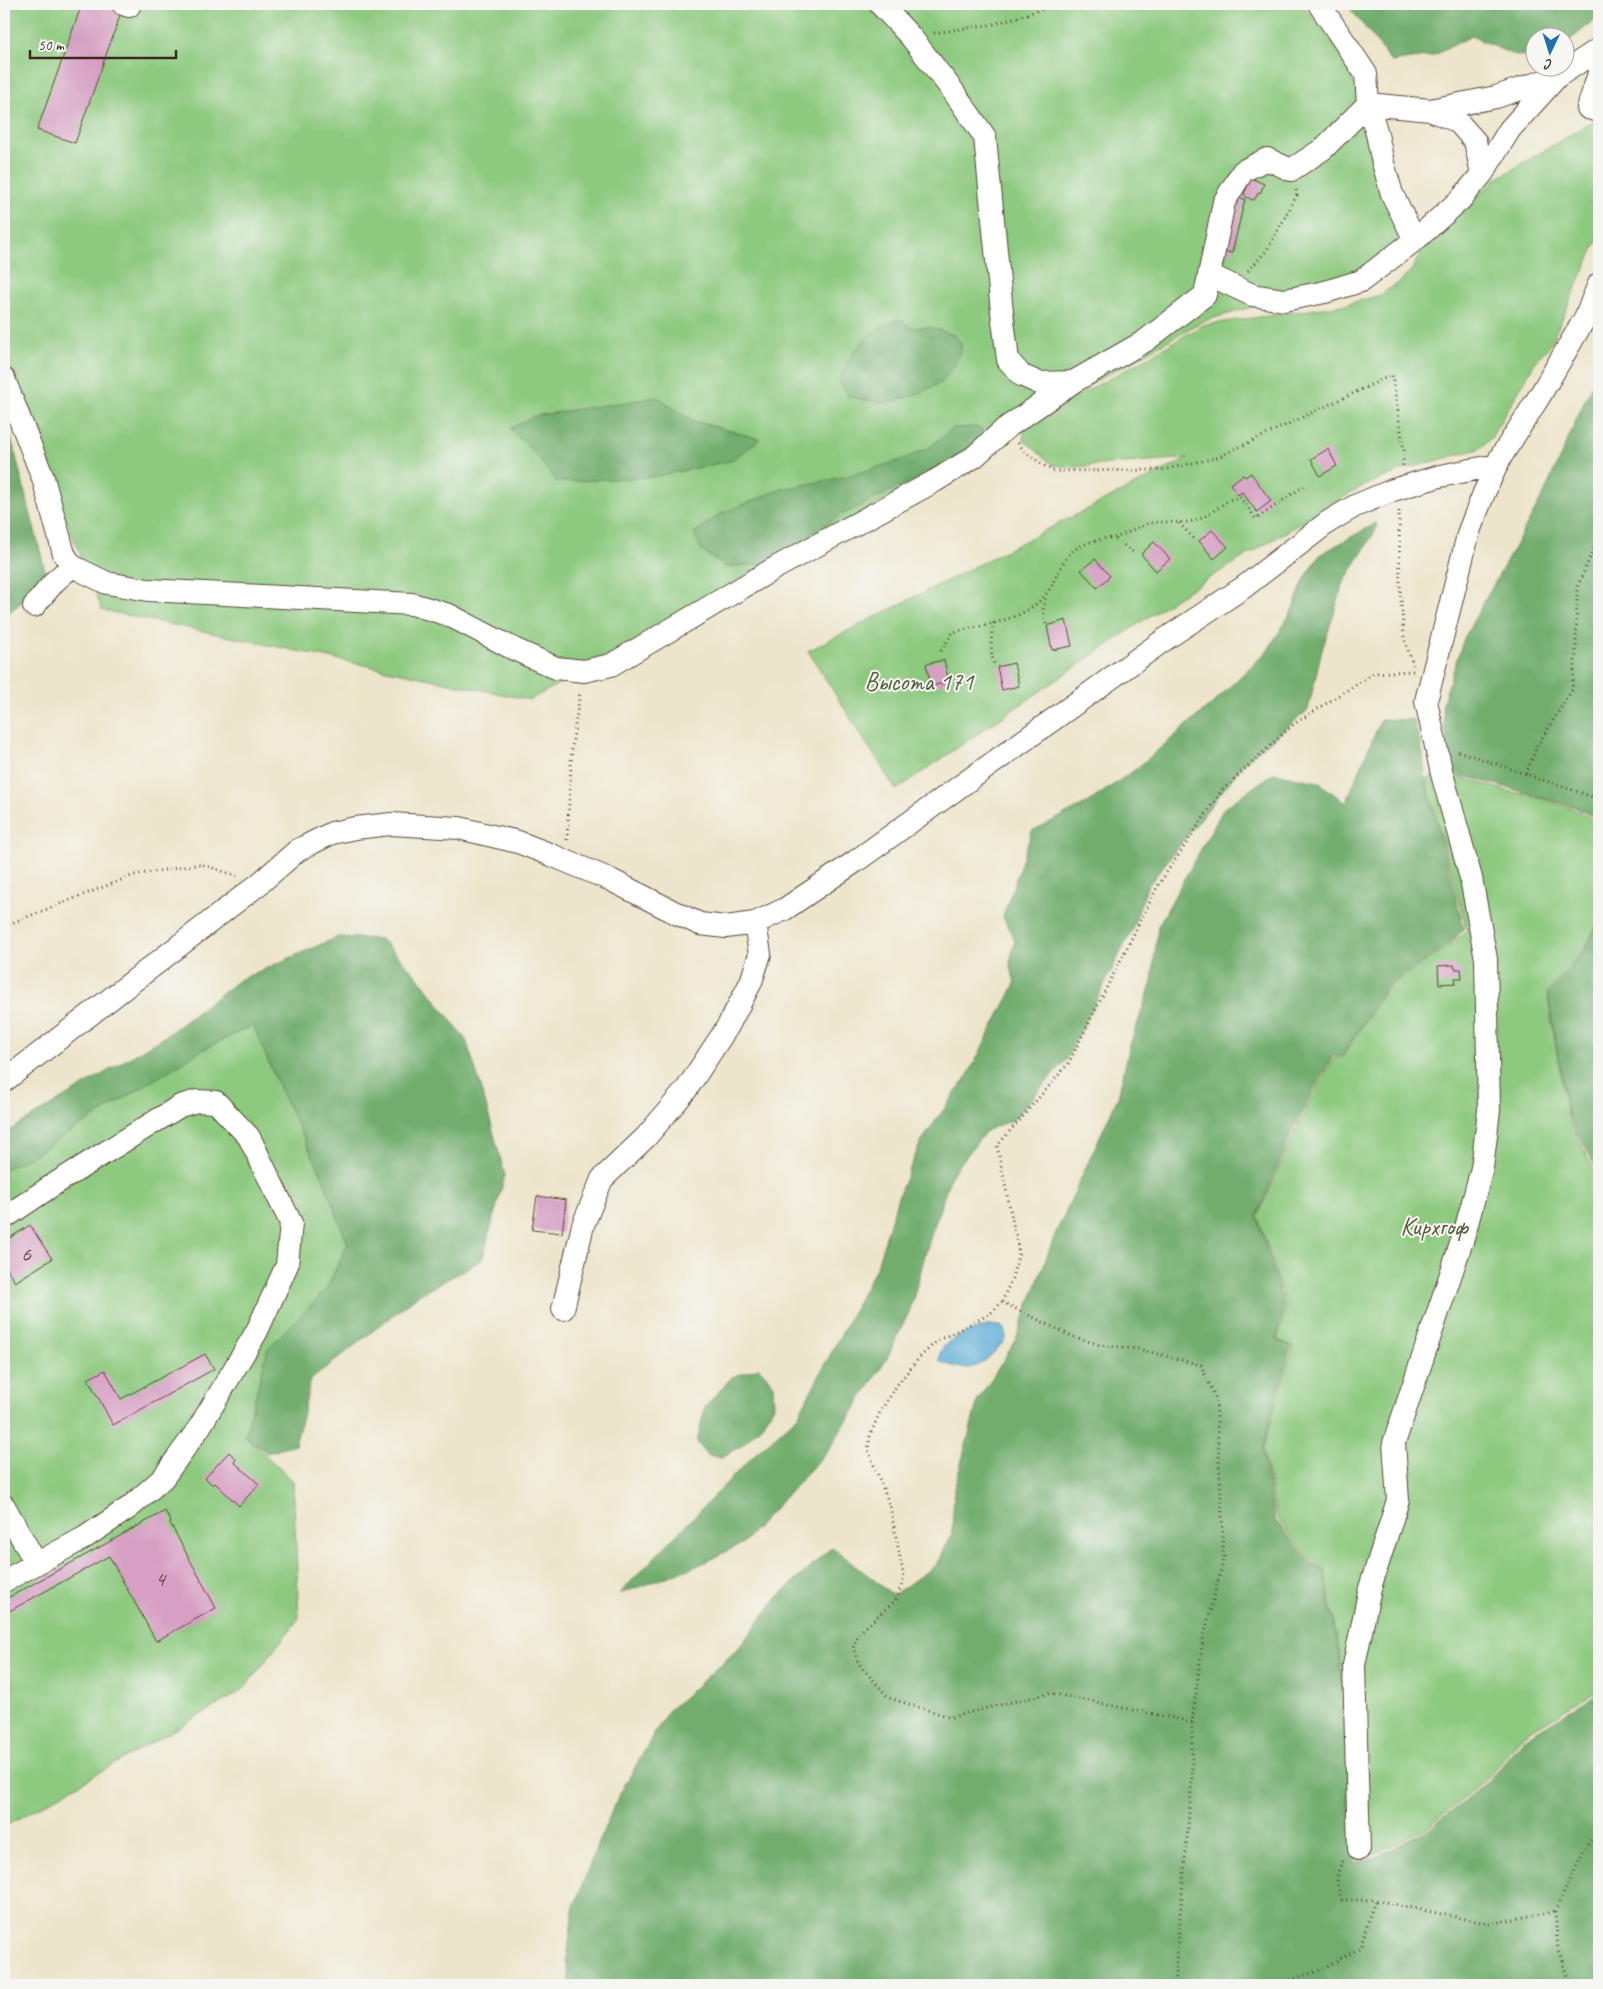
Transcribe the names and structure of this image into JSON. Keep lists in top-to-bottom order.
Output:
{
  "parks": ["Высота 171", "Кирхгоф"],
  "house_numbers": ["6", "4"],
  "scale_bar": "50 m",
  "north": "bottom"
}
